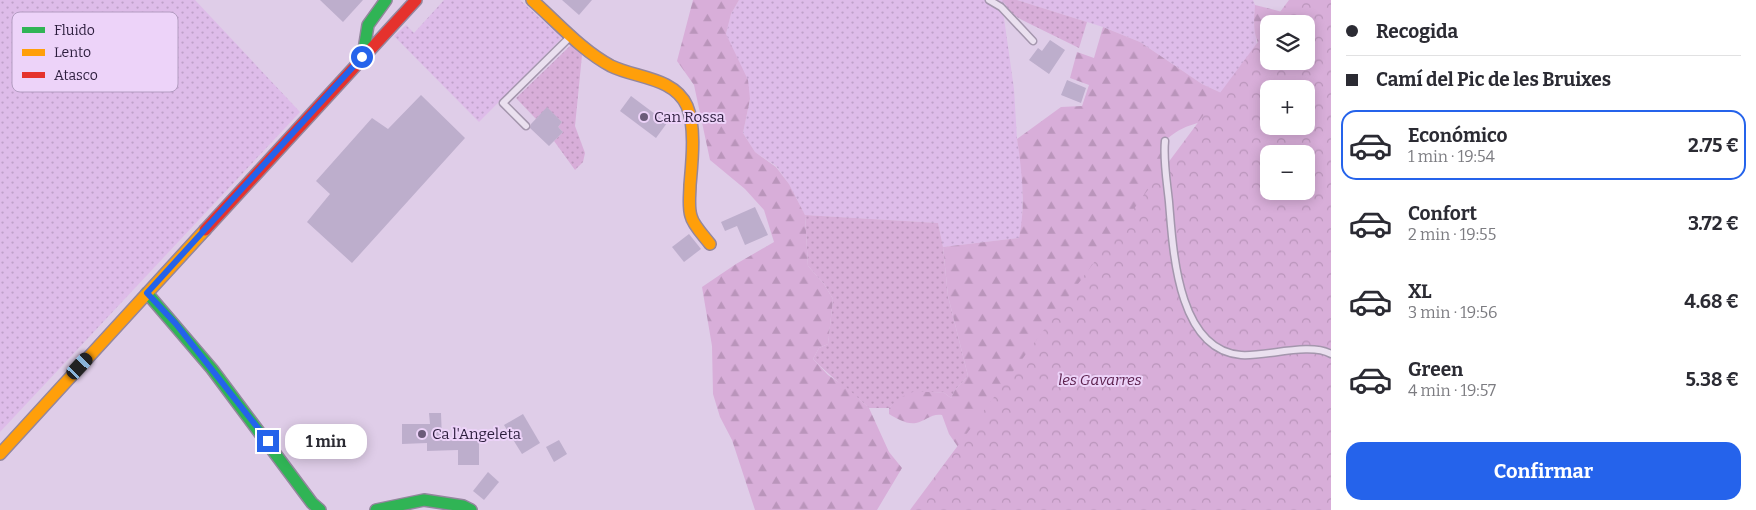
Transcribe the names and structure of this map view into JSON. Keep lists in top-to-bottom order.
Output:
{
  "parks": ["les Gavarres"],
  "places": ["Can Rossa", "Ca l'Angeleta"],
  "legend": ["Fluido", "Lento", "Atasco"],
  "page": {
    "banner": ["Recogida", "Camí del Pic de les Bruixes"],
    "map_buttons": ["+", "−"],
    "list": [
      {
        "name": "Económico",
        "note": "1 min · 19:54",
        "value": "2.75 €"
      },
      {
        "name": "Confort",
        "note": "2 min · 19:55",
        "value": "3.72 €"
      },
      {
        "name": "XL",
        "note": "3 min · 19:56",
        "value": "4.68 €"
      },
      {
        "name": "Green",
        "note": "4 min · 19:57",
        "value": "5.38 €"
      }
    ],
    "bubble": "1 min",
    "buttons": "Confirmar"
  }
}
